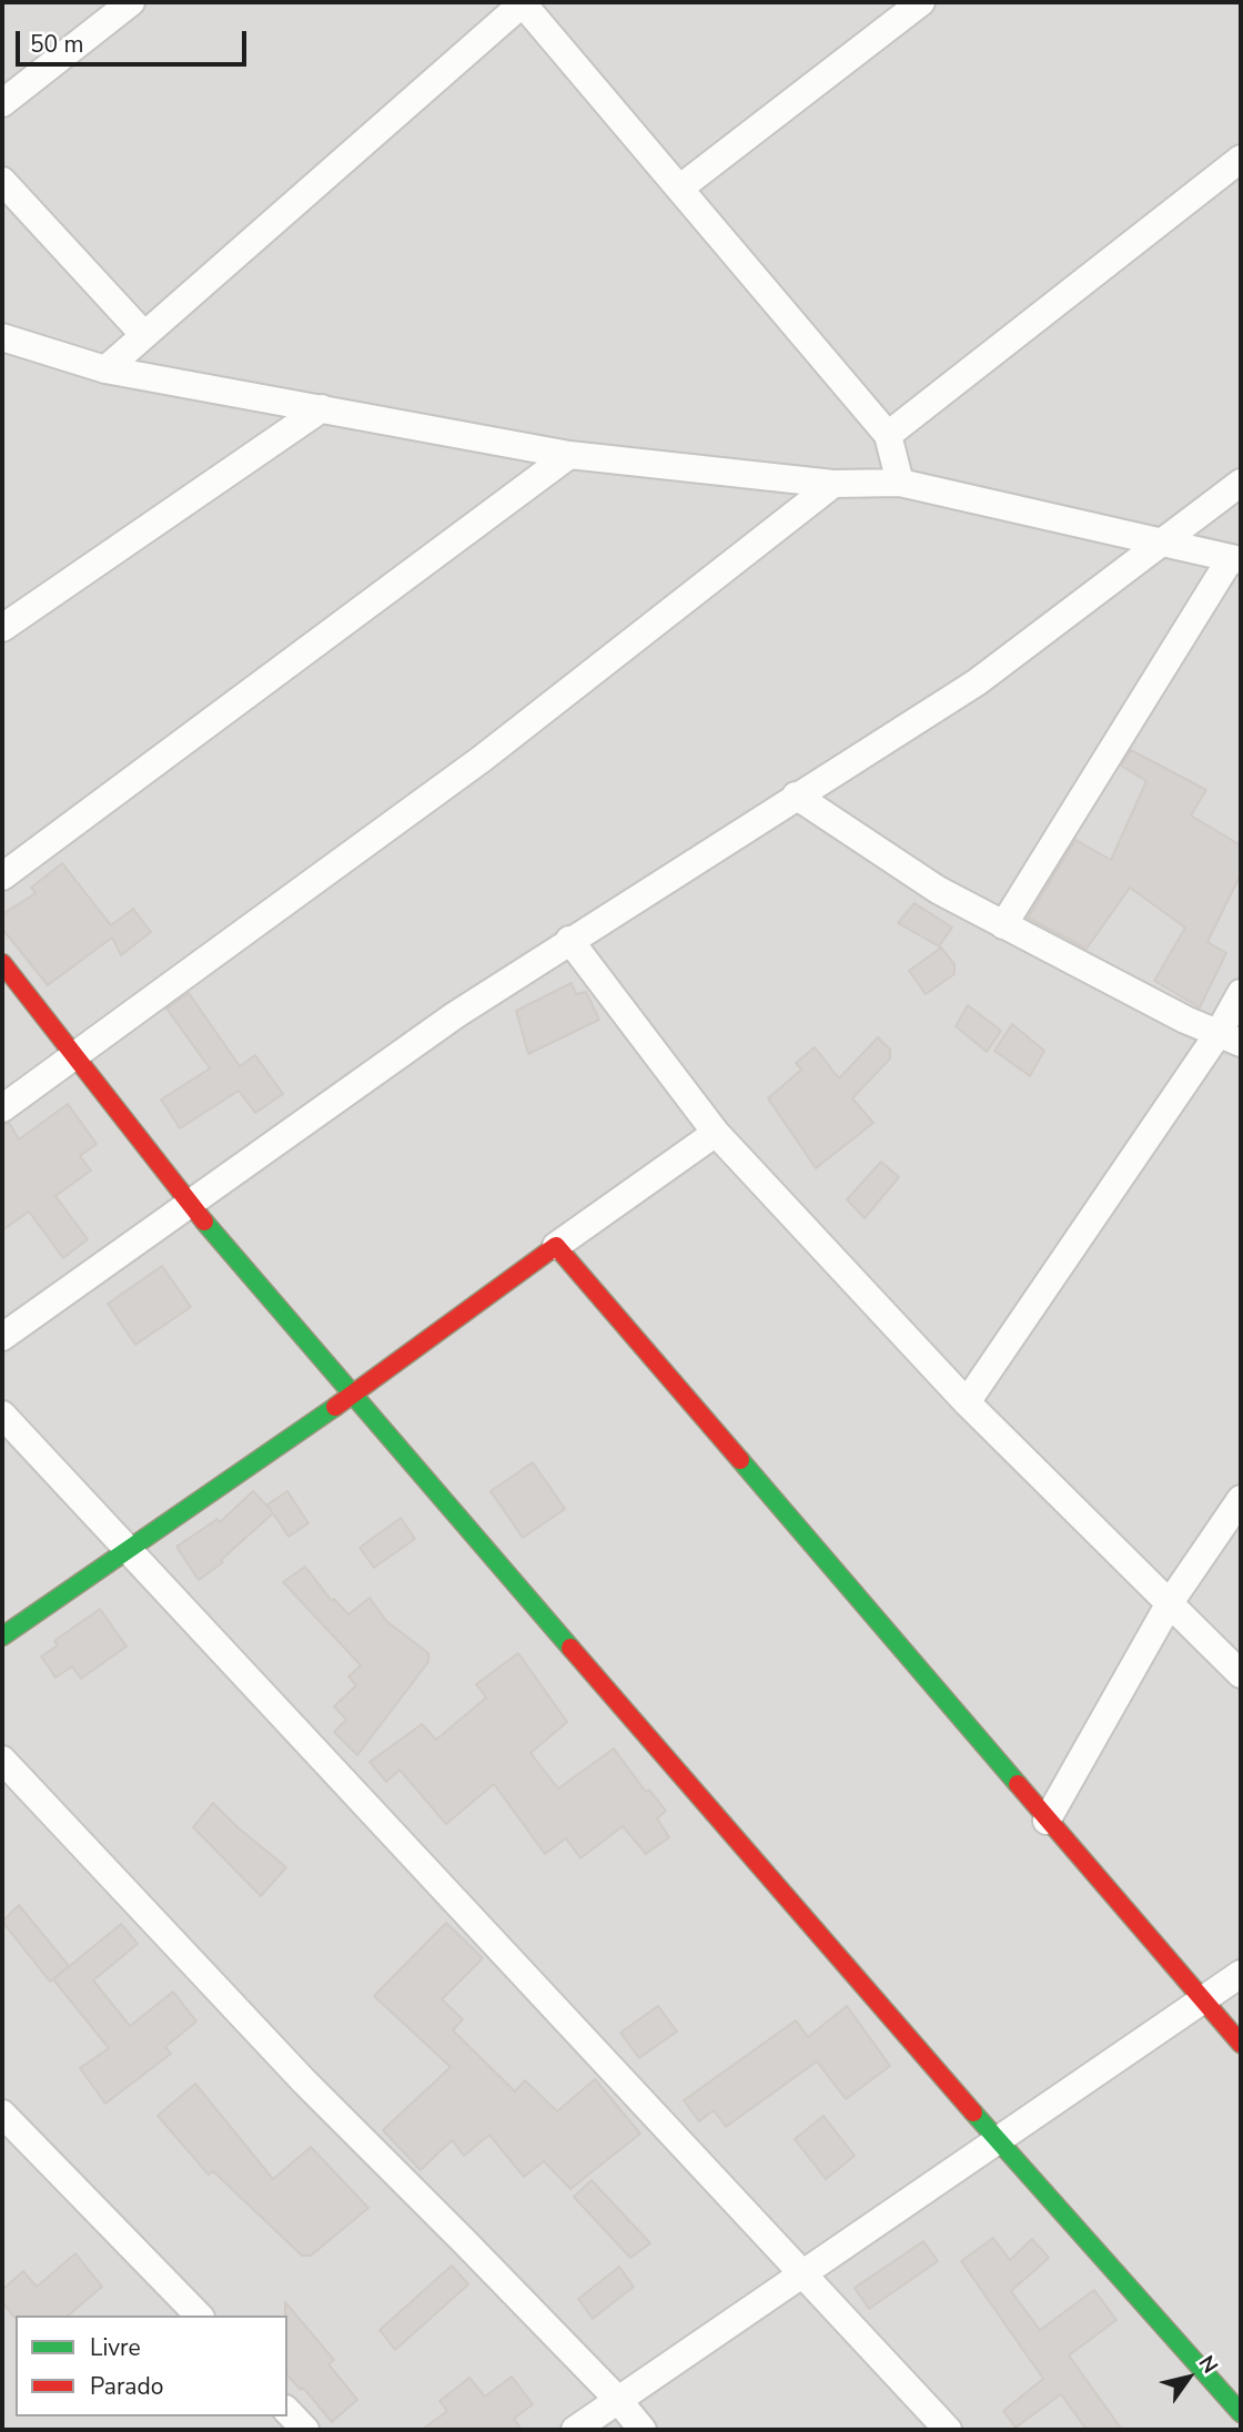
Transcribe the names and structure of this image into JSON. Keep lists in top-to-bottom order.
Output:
{
  "legend": ["Livre", "Parado"],
  "scale_bar": "50 m",
  "north": "top right"
}
